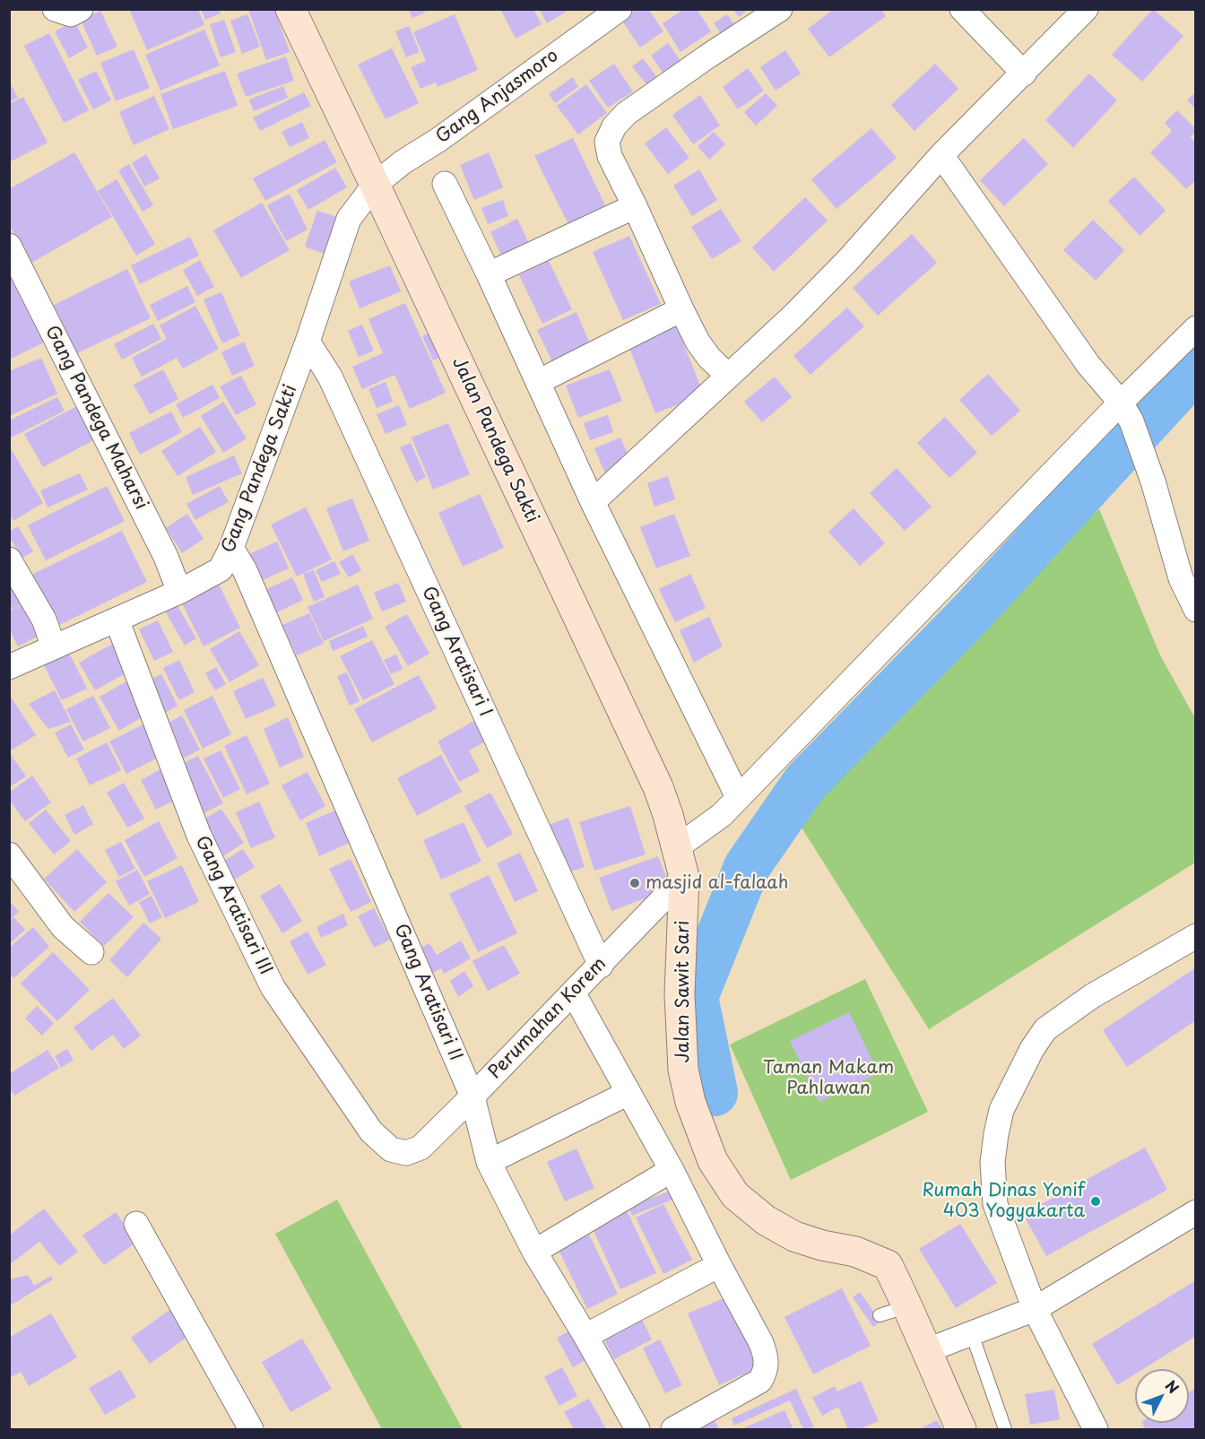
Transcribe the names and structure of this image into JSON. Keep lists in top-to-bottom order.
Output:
{
  "streets": {
    "main road": ["Jalan Pandega Sakti", "Jalan Sawit Sari"],
    "street": [
      "Gang Anjasmoro",
      "Gang Pandega Maharsi",
      "Gang Pandega Sakti",
      "Gang Aratisari I",
      "Gang Aratisari III",
      "Gang Aratisari II",
      "Perumahan Korem"
    ]
  },
  "crossings": [
    ["Gang Anjasmoro", "Jalan Pandega Sakti"],
    ["Gang Anjasmoro", "Gang Pandega Sakti"],
    ["Gang Pandega Maharsi", "Gang Pandega Sakti"],
    ["Jalan Pandega Sakti", "Gang Pandega Sakti"],
    ["Jalan Pandega Sakti", "Jalan Sawit Sari"],
    ["Jalan Pandega Sakti", "Perumahan Korem"],
    ["Gang Pandega Sakti", "Gang Aratisari I"],
    ["Gang Pandega Sakti", "Gang Aratisari III"],
    ["Gang Pandega Sakti", "Gang Aratisari II"],
    ["Gang Aratisari I", "Perumahan Korem"],
    ["Gang Aratisari III", "Perumahan Korem"],
    ["Jalan Sawit Sari", "Perumahan Korem"],
    ["Gang Aratisari II", "Perumahan Korem"]
  ],
  "parks": ["Taman Makam Pahlawan"],
  "places": ["masjid al-falaah", "Rumah Dinas Yonif 403 Yogyakarta"],
  "north": "top right"
}
